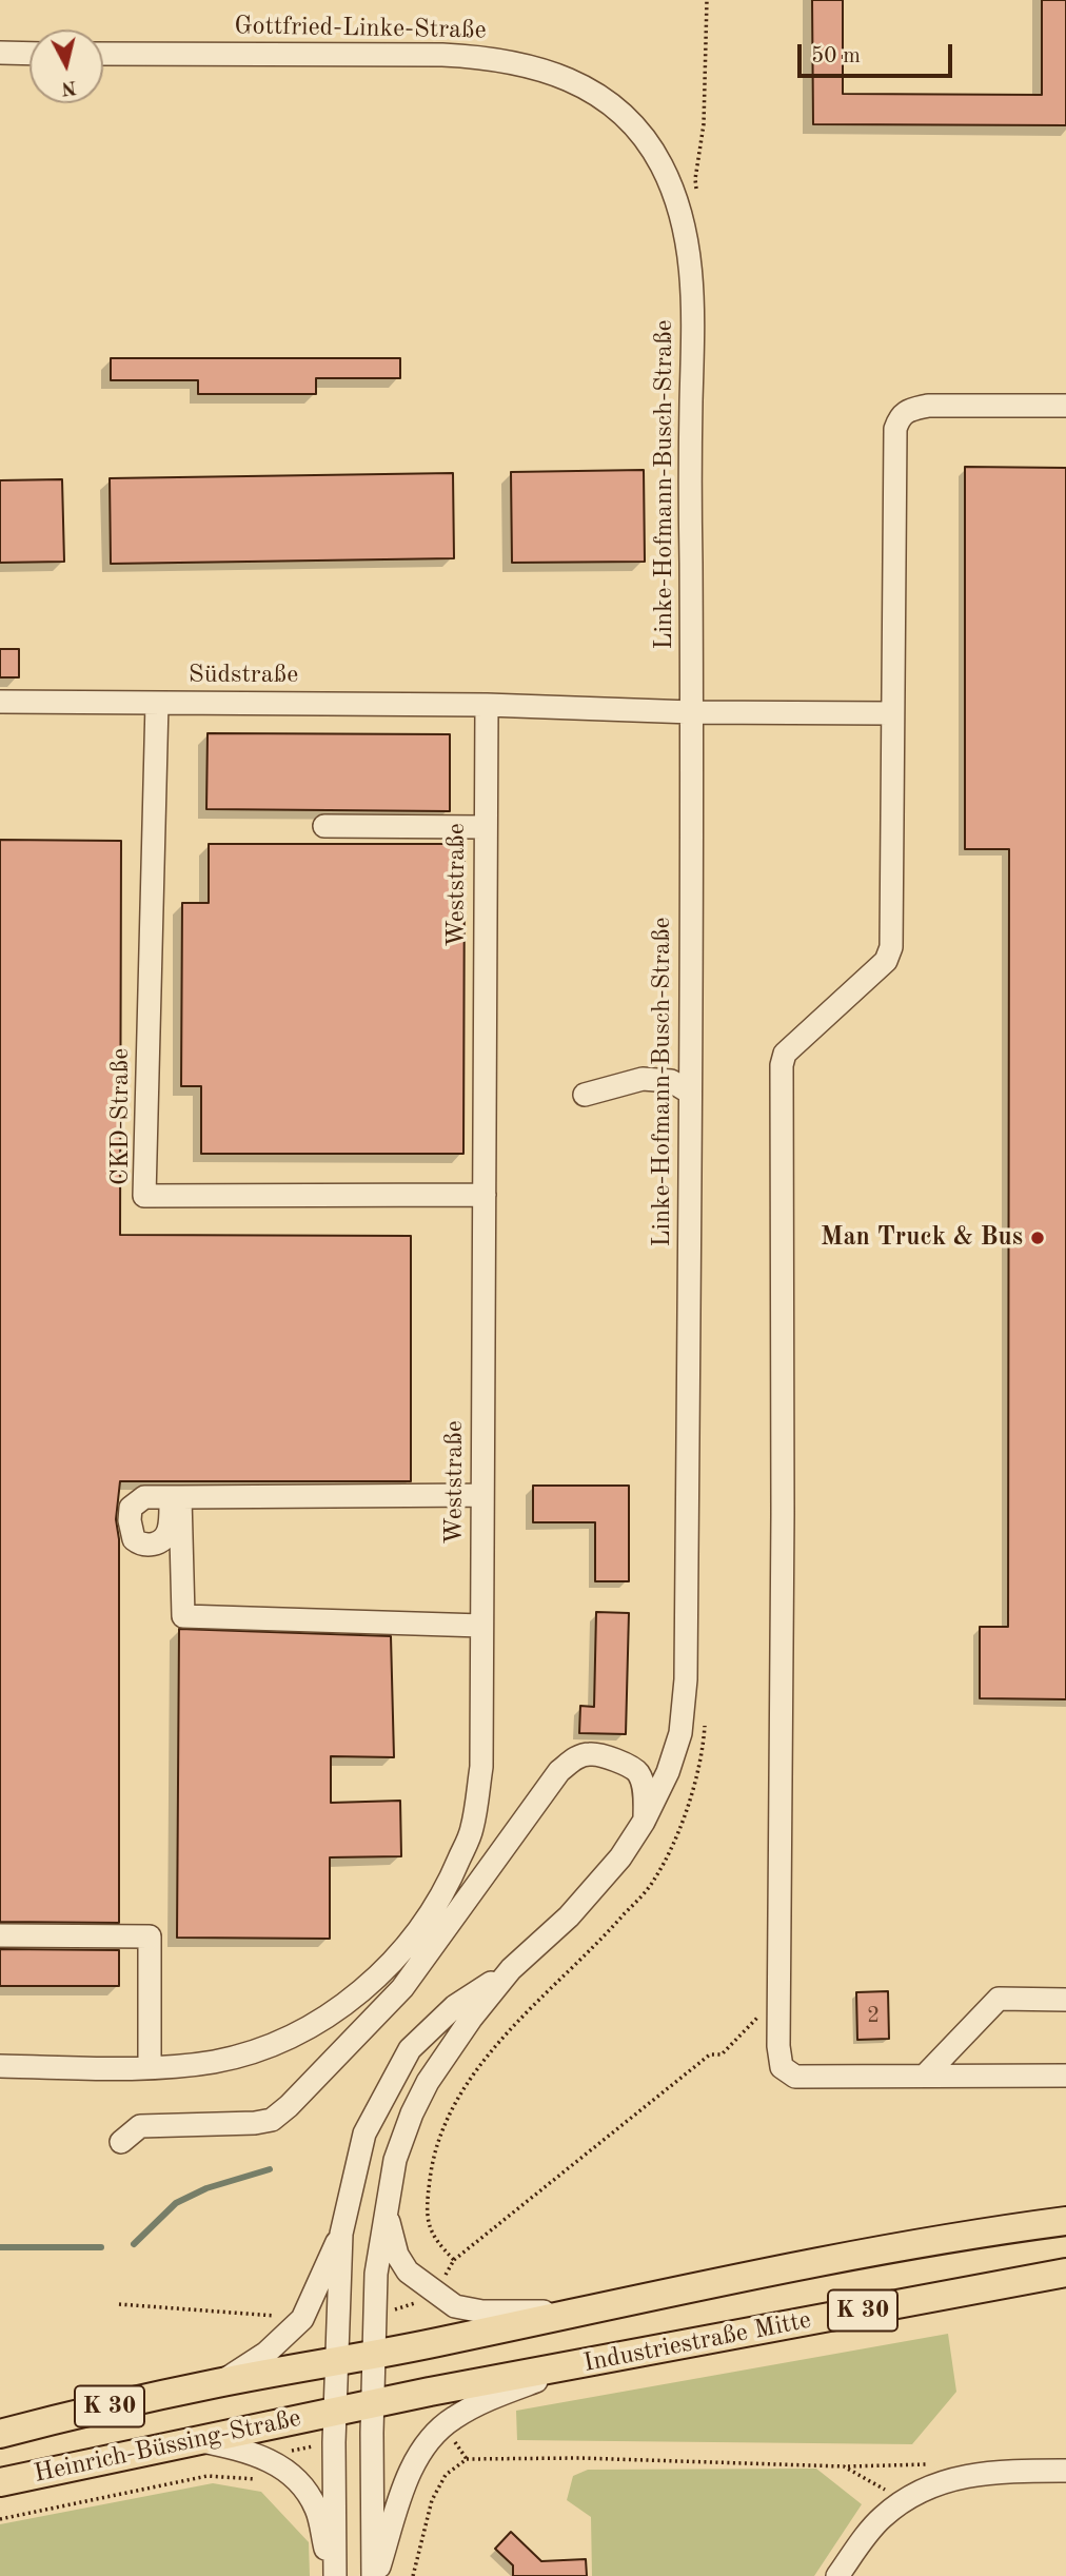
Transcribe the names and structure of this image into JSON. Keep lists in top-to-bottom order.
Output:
{
  "streets": {
    "main road": ["K 30", "Industriestraße Mitte", "Heinrich-Büssing-Straße"],
    "street": [
      "Gottfried-Linke-Straße",
      "Linke-Hofmann-Busch-Straße",
      "Südstraße",
      "Weststraße",
      "CKD-Straße"
    ]
  },
  "crossings": [
    ["Gottfried-Linke-Straße", "Linke-Hofmann-Busch-Straße"],
    ["Linke-Hofmann-Busch-Straße", "Südstraße"],
    ["Linke-Hofmann-Busch-Straße", "K 30"],
    ["Linke-Hofmann-Busch-Straße", "Industriestraße Mitte"],
    ["Linke-Hofmann-Busch-Straße", "Heinrich-Büssing-Straße"],
    ["Südstraße", "Weststraße"],
    ["Südstraße", "CKD-Straße"],
    ["Weststraße", "CKD-Straße"],
    ["K 30", "Industriestraße Mitte"],
    ["K 30", "Heinrich-Büssing-Straße"]
  ],
  "places": ["Man Truck & Bus"],
  "house_numbers": ["2"],
  "scale_bar": "50 m",
  "north": "bottom"
}
